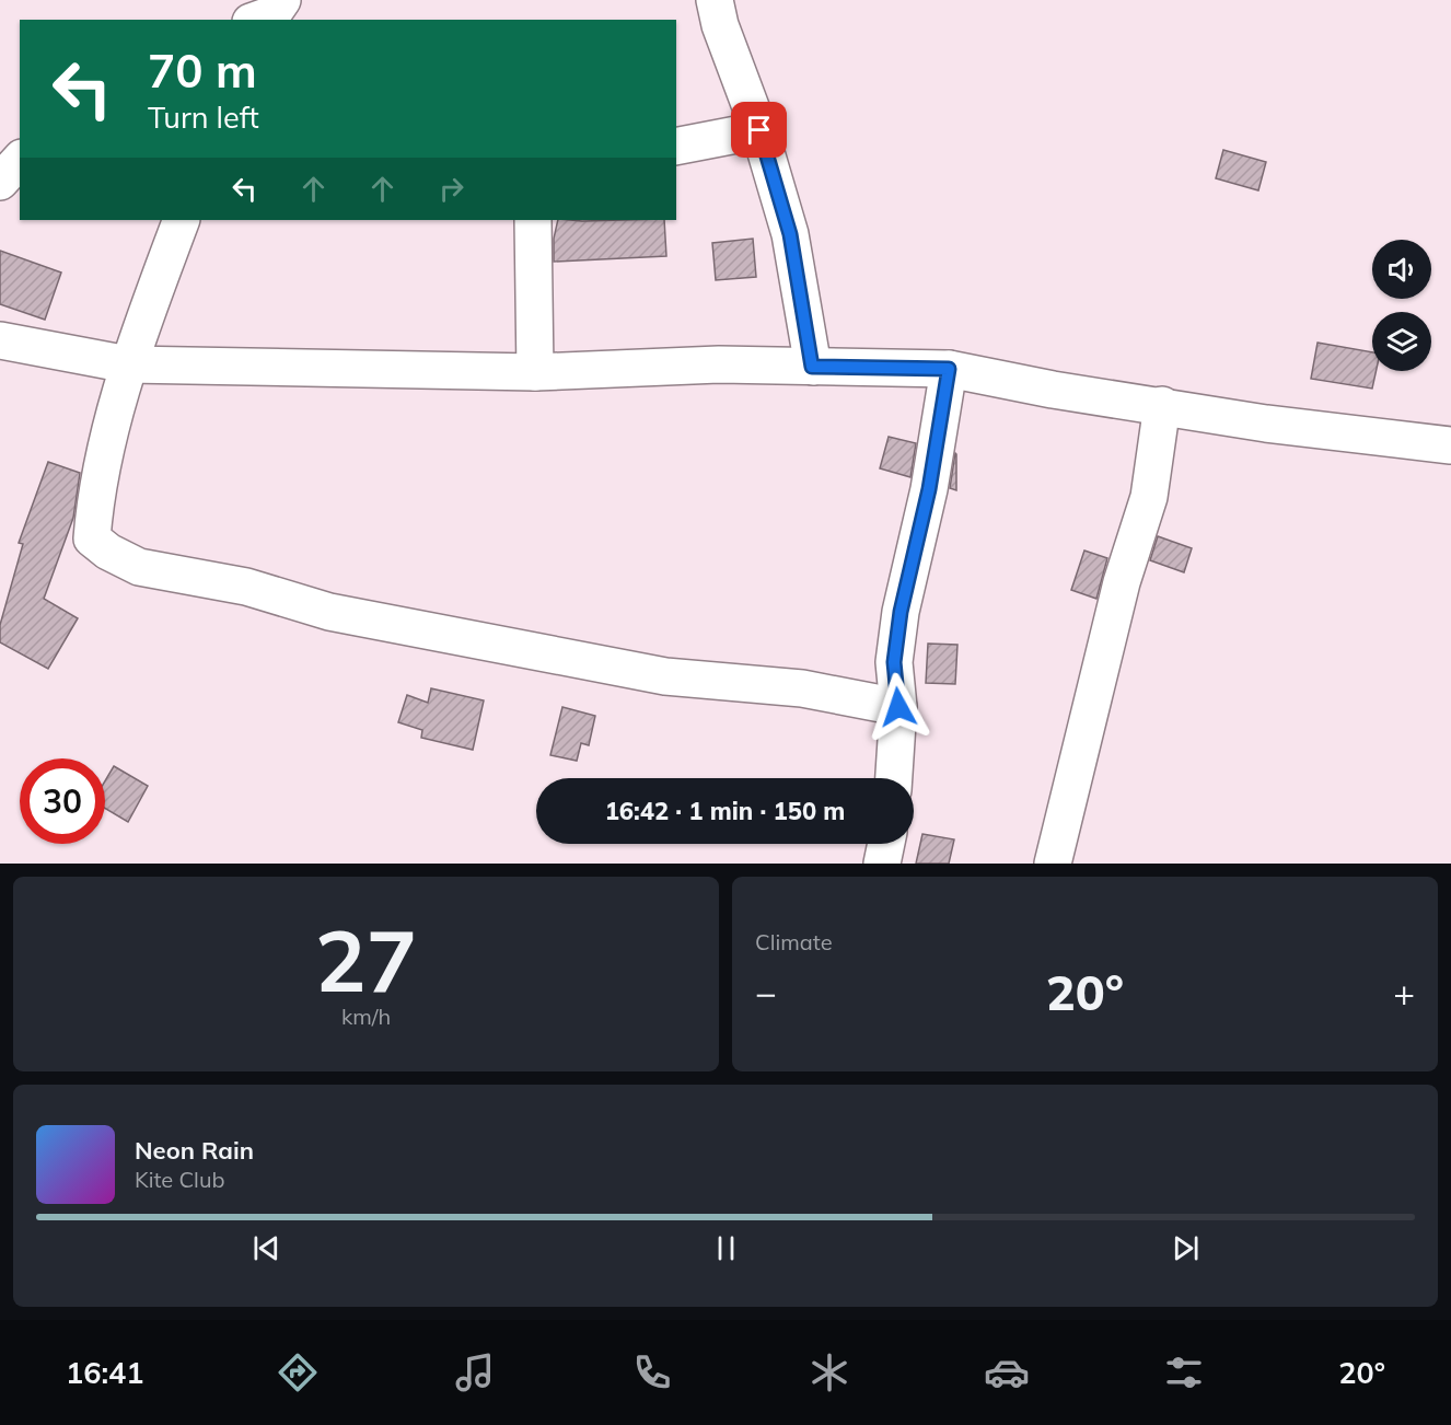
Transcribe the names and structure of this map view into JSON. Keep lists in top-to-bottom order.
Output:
{
  "page": {
    "turn": ["70 m", "Turn left"],
    "limit": "30",
    "trip": "16:42 · 1 min · 150 m",
    "tile": [
      ["27", "km/h"],
      "Climate"
    ],
    "heat": ["−", "20°", "+"],
    "song": ["Neon Rain", "Kite Club"],
    "tabs": ["16:41", "20°"]
  }
}
